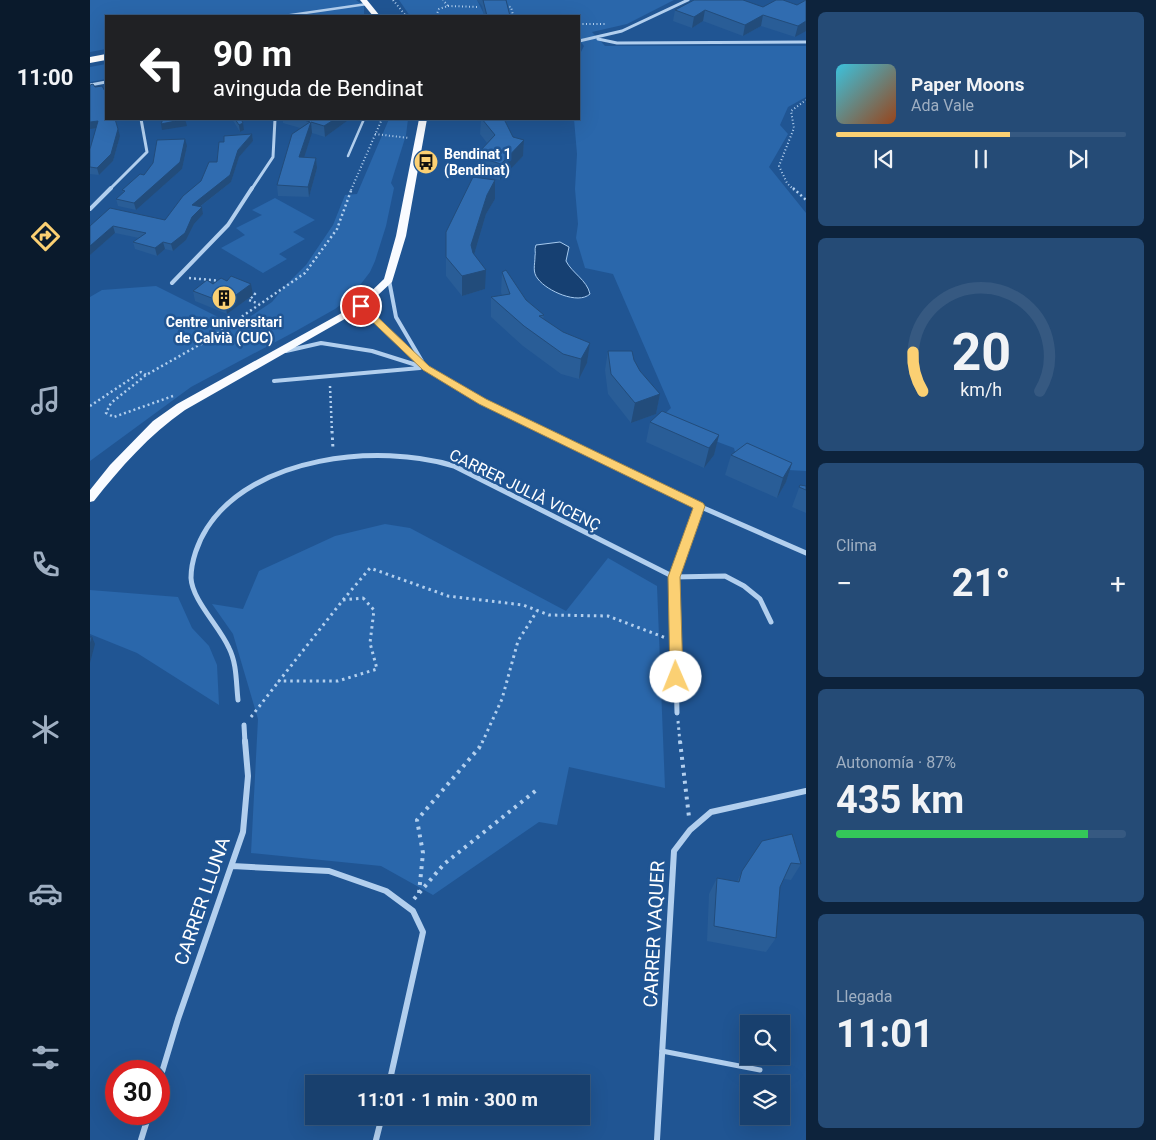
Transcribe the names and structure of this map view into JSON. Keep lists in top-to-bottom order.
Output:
{
  "streets": {
    "street": ["CARRER JULIÀ VICENÇ", "CARRER LLUNA", "CARRER VAQUER"]
  },
  "places": {
    "bus stop": ["Bendinat 1 (Bendinat)"],
    "building": ["Centre universitari de Calvià (CUC)"]
  },
  "page": {
    "tabs": "11:00",
    "turn": ["90 m", "avinguda de Bendinat"],
    "song": ["Paper Moons", "Ada Vale"],
    "tile": [
      "Clima",
      ["Autonomía · 87%", "435 km"],
      ["Llegada", "11:01"]
    ],
    "heat": ["−", "21°", "+"],
    "limit": "30",
    "trip": "11:01 · 1 min · 300 m",
    "gauge": ["20", "km/h"]
  }
}
